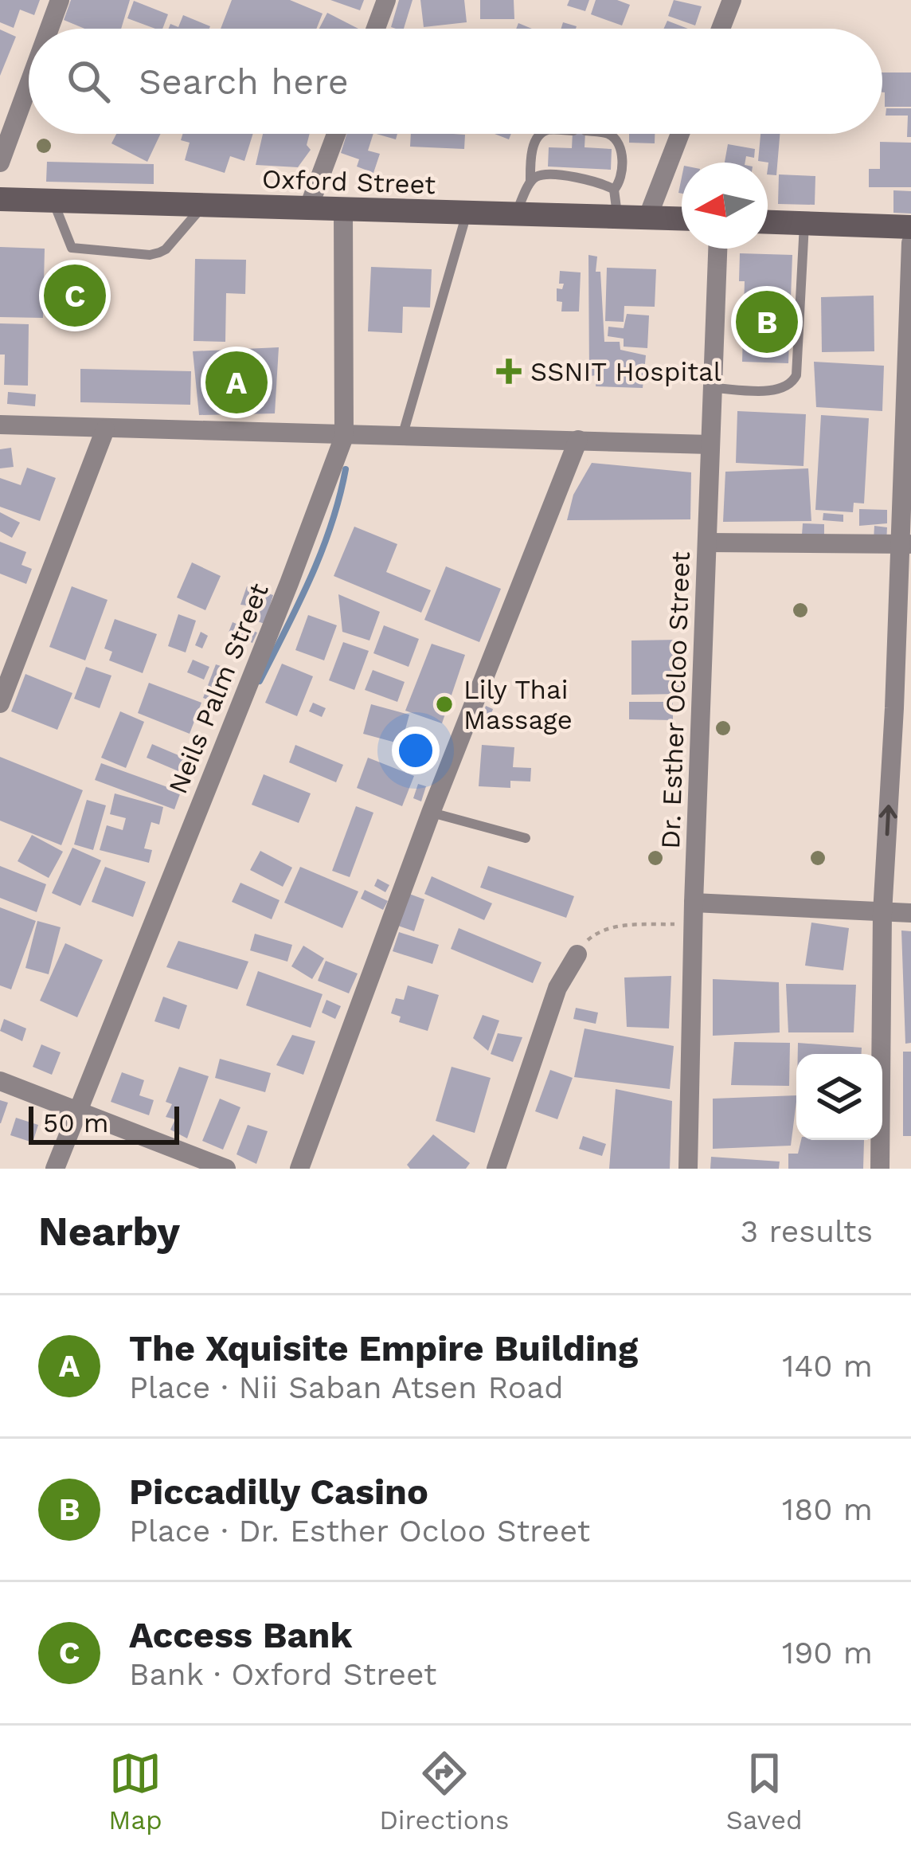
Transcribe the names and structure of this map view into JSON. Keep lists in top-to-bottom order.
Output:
{
  "streets": {
    "main road": ["Oxford Street"],
    "street": ["Neils Palm Street", "Dr. Esther Ocloo Street"]
  },
  "crossings": [
    ["Oxford Street", "Neils Palm Street"]
  ],
  "places": {
    "health": ["SSNIT Hospital"],
    "other": ["Lily Thai Massage"]
  },
  "scale_bar": "50 m",
  "north": "left",
  "page": {
    "search": "Search here",
    "pins": ["C", "B", "A"],
    "scale": "50 m",
    "heading": ["Nearby", "3 results"],
    "list": [
      {
        "mark": "A",
        "name": "The Xquisite Empire Building",
        "note": "Place · Nii Saban Atsen Road",
        "value": "140 m"
      },
      {
        "mark": "B",
        "name": "Piccadilly Casino",
        "note": "Place · Dr. Esther Ocloo Street",
        "value": "180 m"
      },
      {
        "mark": "C",
        "name": "Access Bank",
        "note": "Bank · Oxford Street",
        "value": "190 m"
      }
    ],
    "nav": ["Map", "Directions", "Saved"]
  }
}
